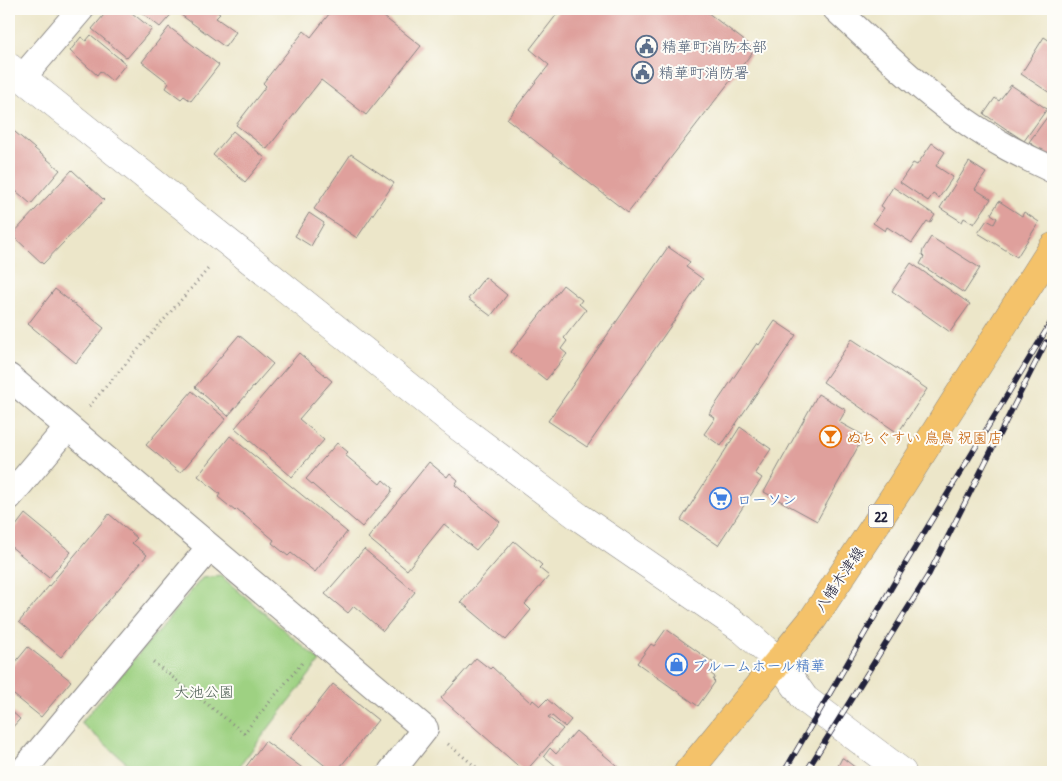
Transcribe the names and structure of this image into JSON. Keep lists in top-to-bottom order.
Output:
{
  "streets": {
    "main road": ["22", "八幡木津線"]
  },
  "parks": ["大池公園"],
  "places": {
    "public building": ["精華町消防本部", "精華町消防署"],
    "bar": ["ぬちぐすい 鳥鳥 祝園店"],
    "supermarket": ["ローソン"],
    "shop": ["ブルームホール精華"]
  }
}
